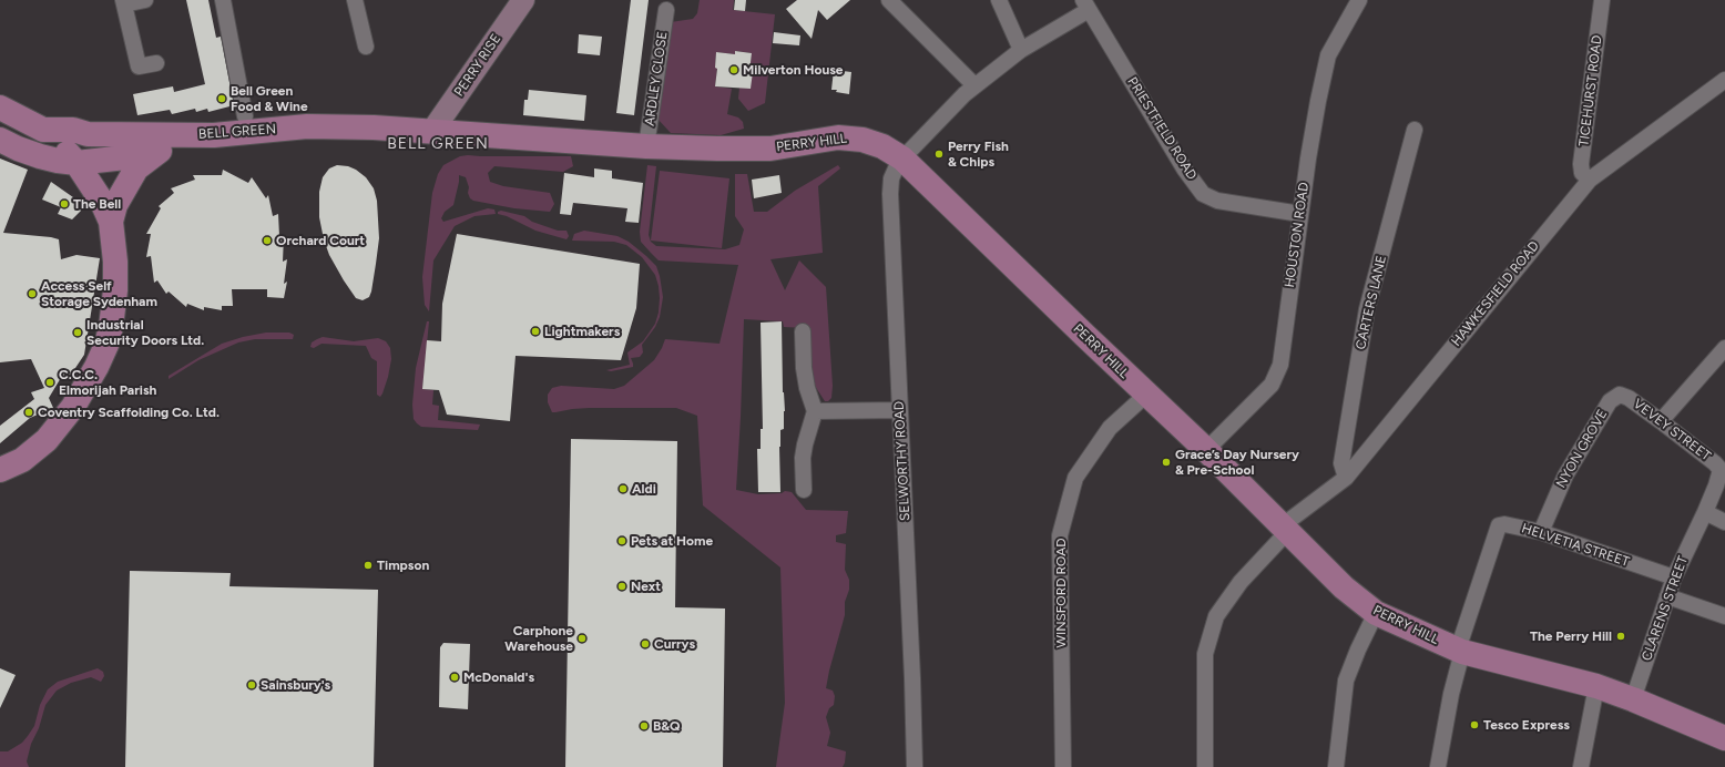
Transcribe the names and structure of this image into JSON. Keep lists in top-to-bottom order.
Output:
{
  "streets": {
    "main road": ["PERRY RISE", "BELL GREEN", "PERRY HILL"],
    "street": [
      "ARDLEY CLOSE",
      "TICEHURST ROAD",
      "PRIESTFIELD ROAD",
      "HOUSTON ROAD",
      "HAWKESFIELD ROAD",
      "CARTERS LANE",
      "VEVEY STREET",
      "NYON GROVE",
      "SELWORTHY ROAD",
      "HELVETIA STREET",
      "WINSFORD ROAD",
      "CLARENS STREET"
    ]
  },
  "crossings": [
    ["PERRY RISE", "BELL GREEN"],
    ["PERRY RISE", "PERRY HILL"],
    ["ARDLEY CLOSE", "PERRY HILL"],
    ["TICEHURST ROAD", "HAWKESFIELD ROAD"],
    ["PRIESTFIELD ROAD", "HOUSTON ROAD"],
    ["PRIESTFIELD ROAD", "SELWORTHY ROAD"],
    ["BELL GREEN", "PERRY HILL"],
    ["PERRY HILL", "HOUSTON ROAD"],
    ["PERRY HILL", "HAWKESFIELD ROAD"],
    ["PERRY HILL", "SELWORTHY ROAD"],
    ["PERRY HILL", "HELVETIA STREET"],
    ["PERRY HILL", "WINSFORD ROAD"],
    ["PERRY HILL", "CLARENS STREET"],
    ["HAWKESFIELD ROAD", "CARTERS LANE"],
    ["VEVEY STREET", "NYON GROVE"],
    ["VEVEY STREET", "CLARENS STREET"],
    ["NYON GROVE", "HELVETIA STREET"],
    ["HELVETIA STREET", "CLARENS STREET"]
  ],
  "districts": ["BELL GREEN"],
  "places": [
    "Milverton House",
    "Bell Green Food & Wine",
    "Perry Fish & Chips",
    "The Bell",
    "Orchard Court",
    "Access Self Storage Sydenham",
    "Lightmakers",
    "Industrial Security Doors Ltd.",
    "C.C.C. Elmorijah Parish",
    "Coventry Scaffolding Co. Ltd.",
    "Grace’s Day Nursery & Pre-School",
    "Aldi",
    "Pets at Home",
    "Timpson",
    "Next",
    "The Perry Hill",
    "Carphone Warehouse",
    "Currys",
    "McDonald's",
    "Sainsbury's",
    "Tesco Express",
    "B&Q"
  ]
}
